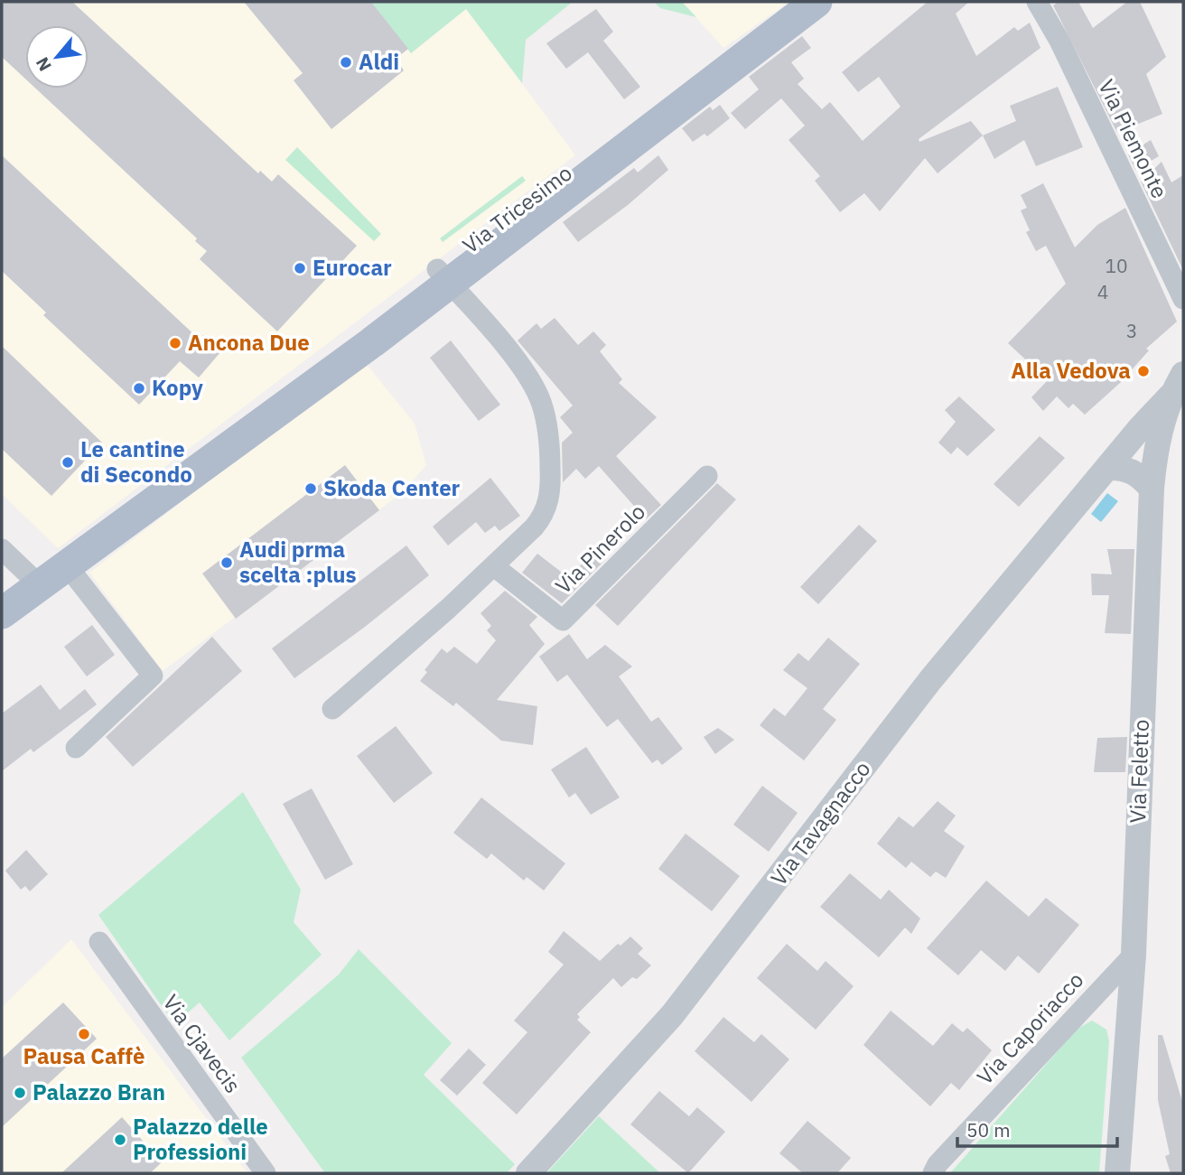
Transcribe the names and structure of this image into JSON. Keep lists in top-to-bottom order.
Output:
{
  "streets": {
    "main road": ["Via Tricesimo"],
    "street": [
      "Via Piemonte",
      "Via Pinerolo",
      "Via Feletto",
      "Via Tavagnacco",
      "Via Caporiacco",
      "Via Cjavecis"
    ]
  },
  "crossings": [
    ["Via Feletto", "Via Tavagnacco"],
    ["Via Feletto", "Via Caporiacco"]
  ],
  "places": [
    "Aldi",
    "Eurocar",
    "Ancona Due",
    "Alla Vedova",
    "Kopy",
    "Le cantine di Secondo",
    "Skoda Center",
    "Audi prma scelta :plus",
    "Pausa Caffè",
    "Palazzo Bran",
    "Palazzo delle Professioni"
  ],
  "house_numbers": ["10", "4", "3"],
  "scale_bar": "50 m",
  "north": "bottom left"
}
